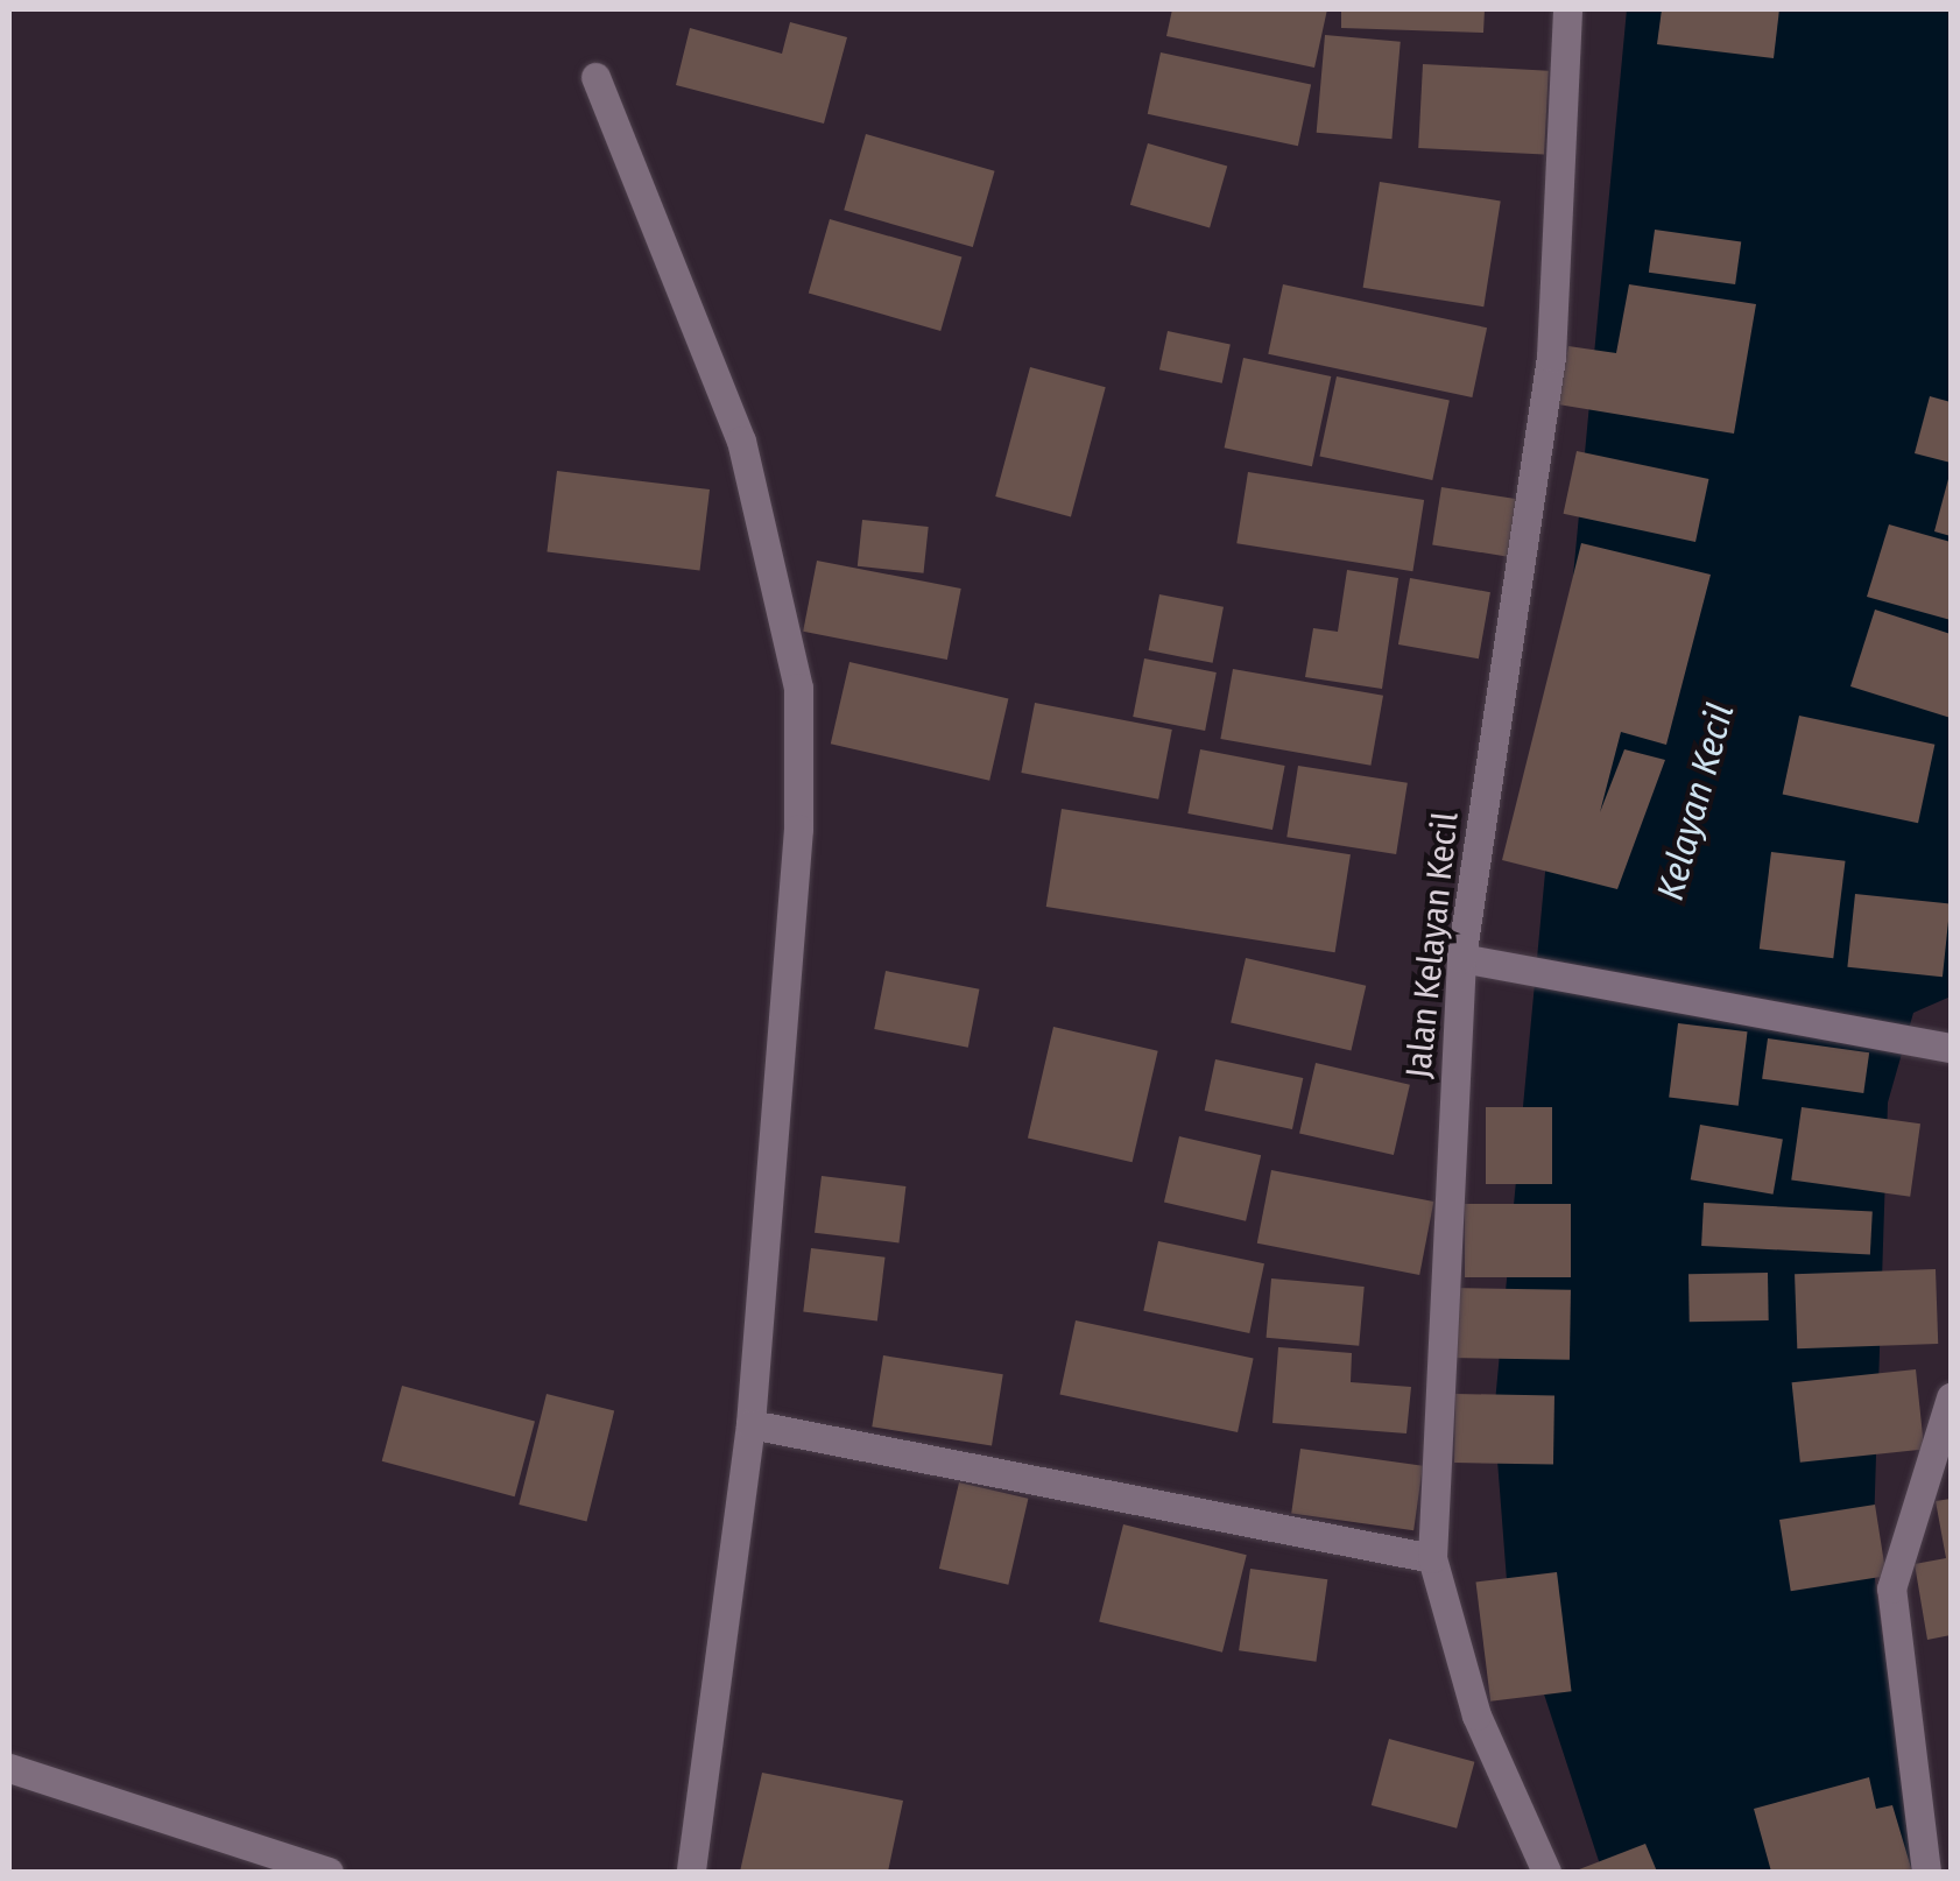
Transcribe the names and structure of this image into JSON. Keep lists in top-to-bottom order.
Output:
{
  "streets": {
    "street": ["Jalan Kelayan Kecil"]
  },
  "water": ["Kelayan Kecil"]
}
